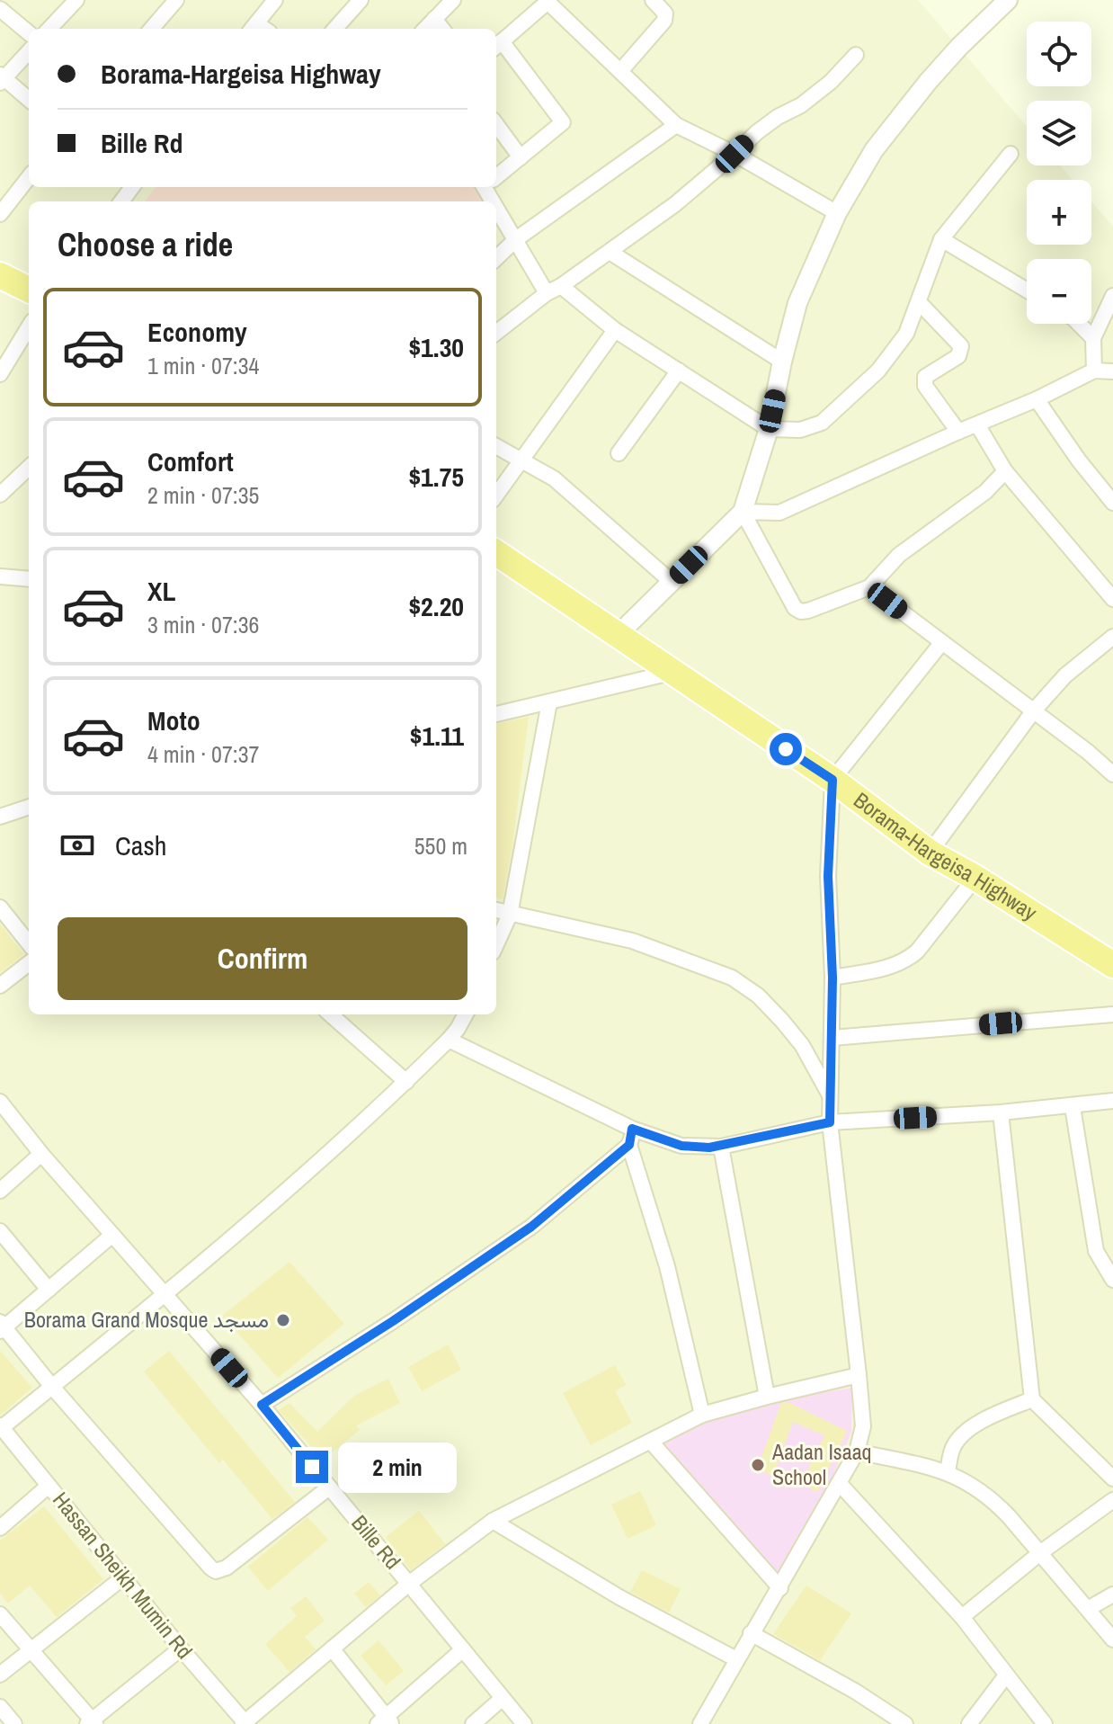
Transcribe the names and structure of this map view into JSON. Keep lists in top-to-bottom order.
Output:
{
  "streets": {
    "highway": ["Borama-Hargeisa Highway"],
    "street": ["Bille Rd", "Hassan Sheikh Mumin Rd"]
  },
  "places": ["Borama Grand Mosque مسجد", "Aadan Isaaq School"],
  "page": {
    "map_buttons": ["+", "−"],
    "banner": ["Borama-Hargeisa Highway", "Bille Rd"],
    "heading": "Choose a ride",
    "list": [
      {
        "name": "Economy",
        "note": "1 min · 07:34",
        "value": "$1.30"
      },
      {
        "name": "Comfort",
        "note": "2 min · 07:35",
        "value": "$1.75"
      },
      {
        "name": "XL",
        "note": "3 min · 07:36",
        "value": "$2.20"
      },
      {
        "name": "Moto",
        "note": "4 min · 07:37",
        "value": "$1.11"
      }
    ],
    "pay": ["Cash", "550 m"],
    "buttons": "Confirm",
    "bubble": "2 min"
  }
}
